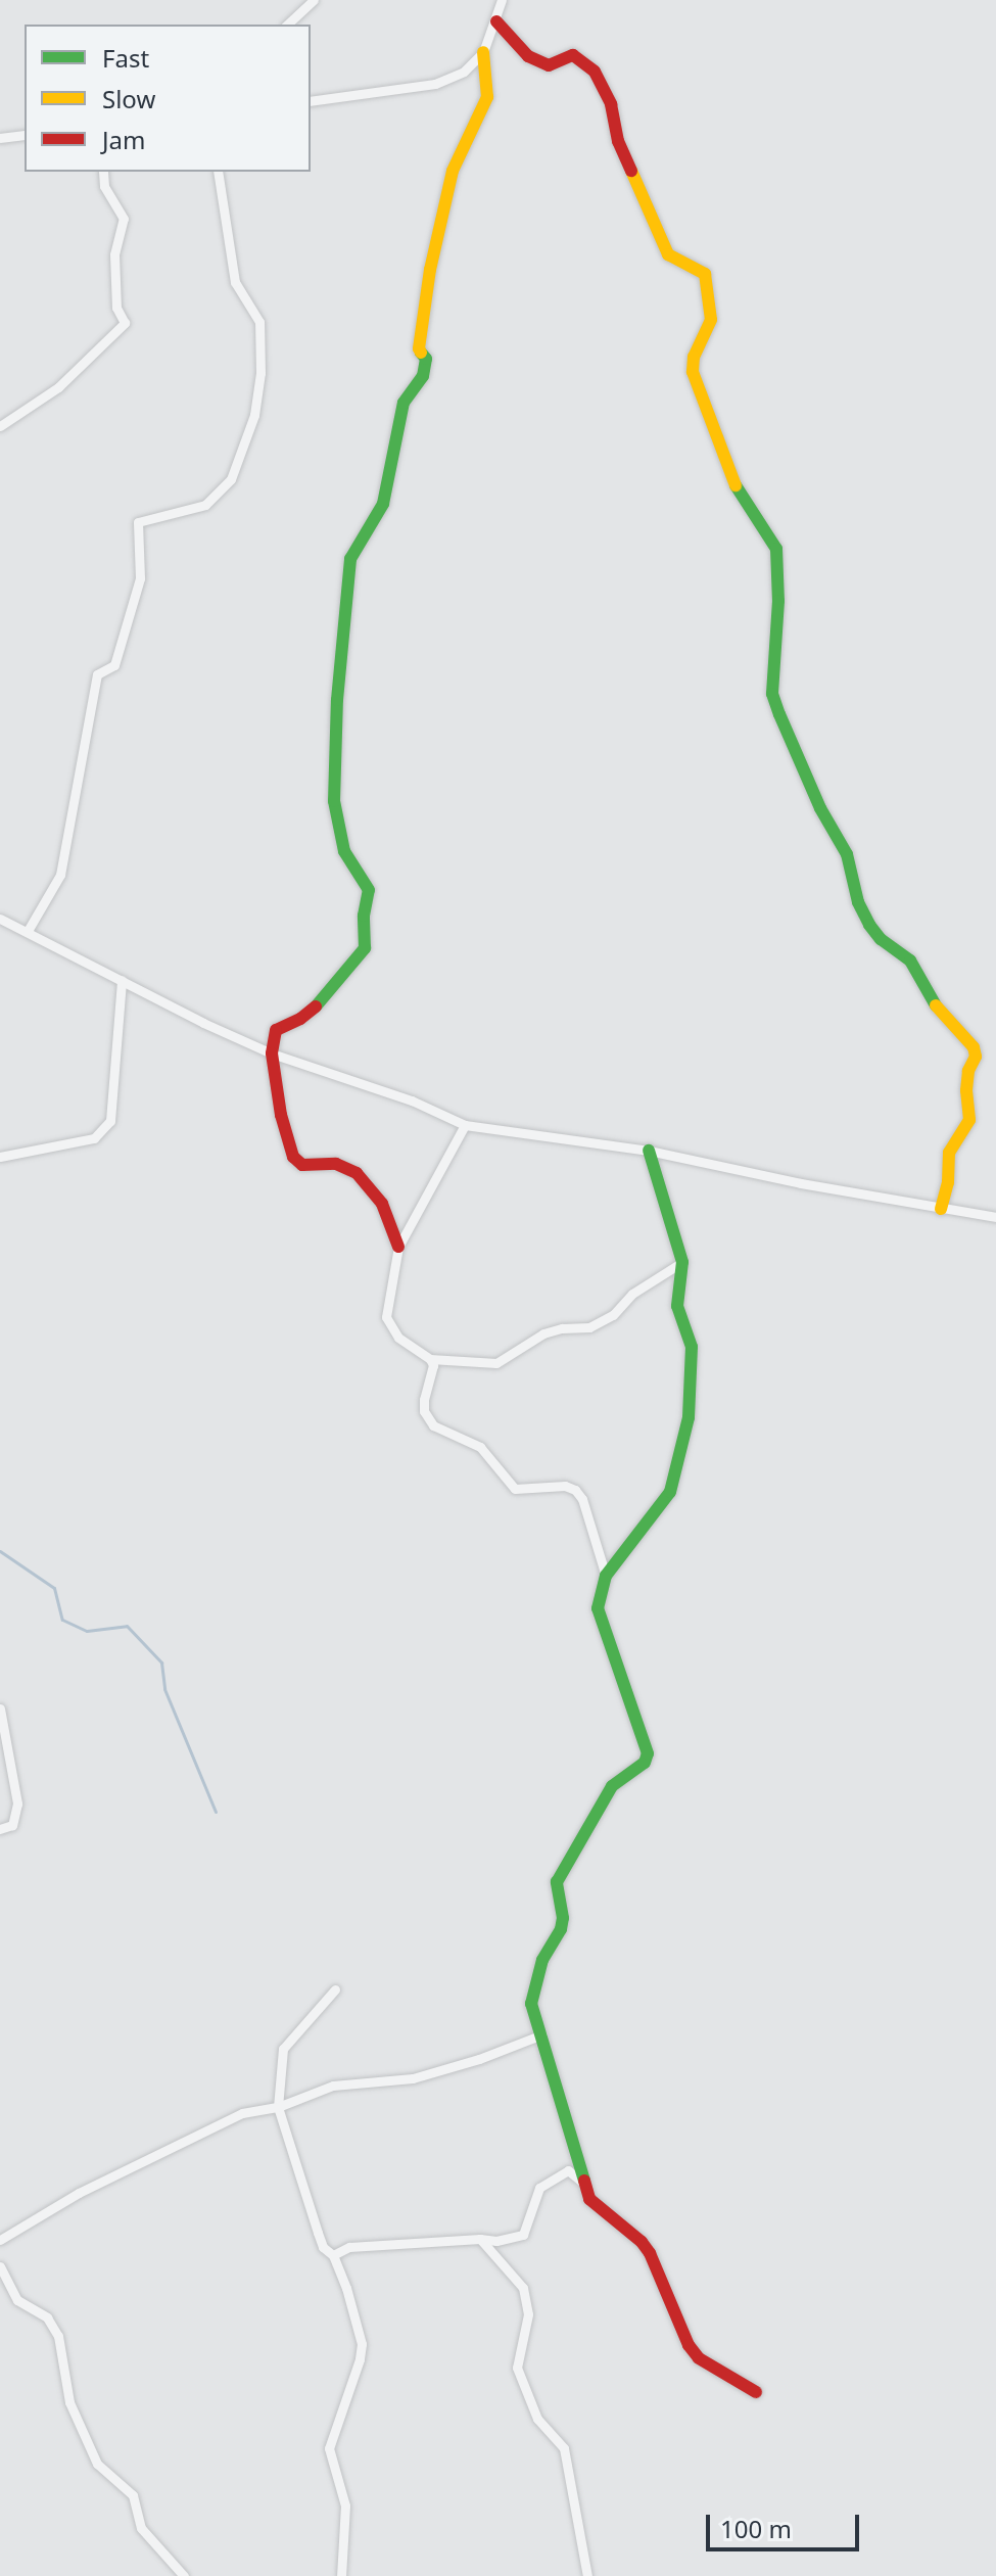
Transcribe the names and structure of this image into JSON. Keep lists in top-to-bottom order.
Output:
{
  "legend": ["Fast", "Slow", "Jam"],
  "scale_bar": "100 m"
}
